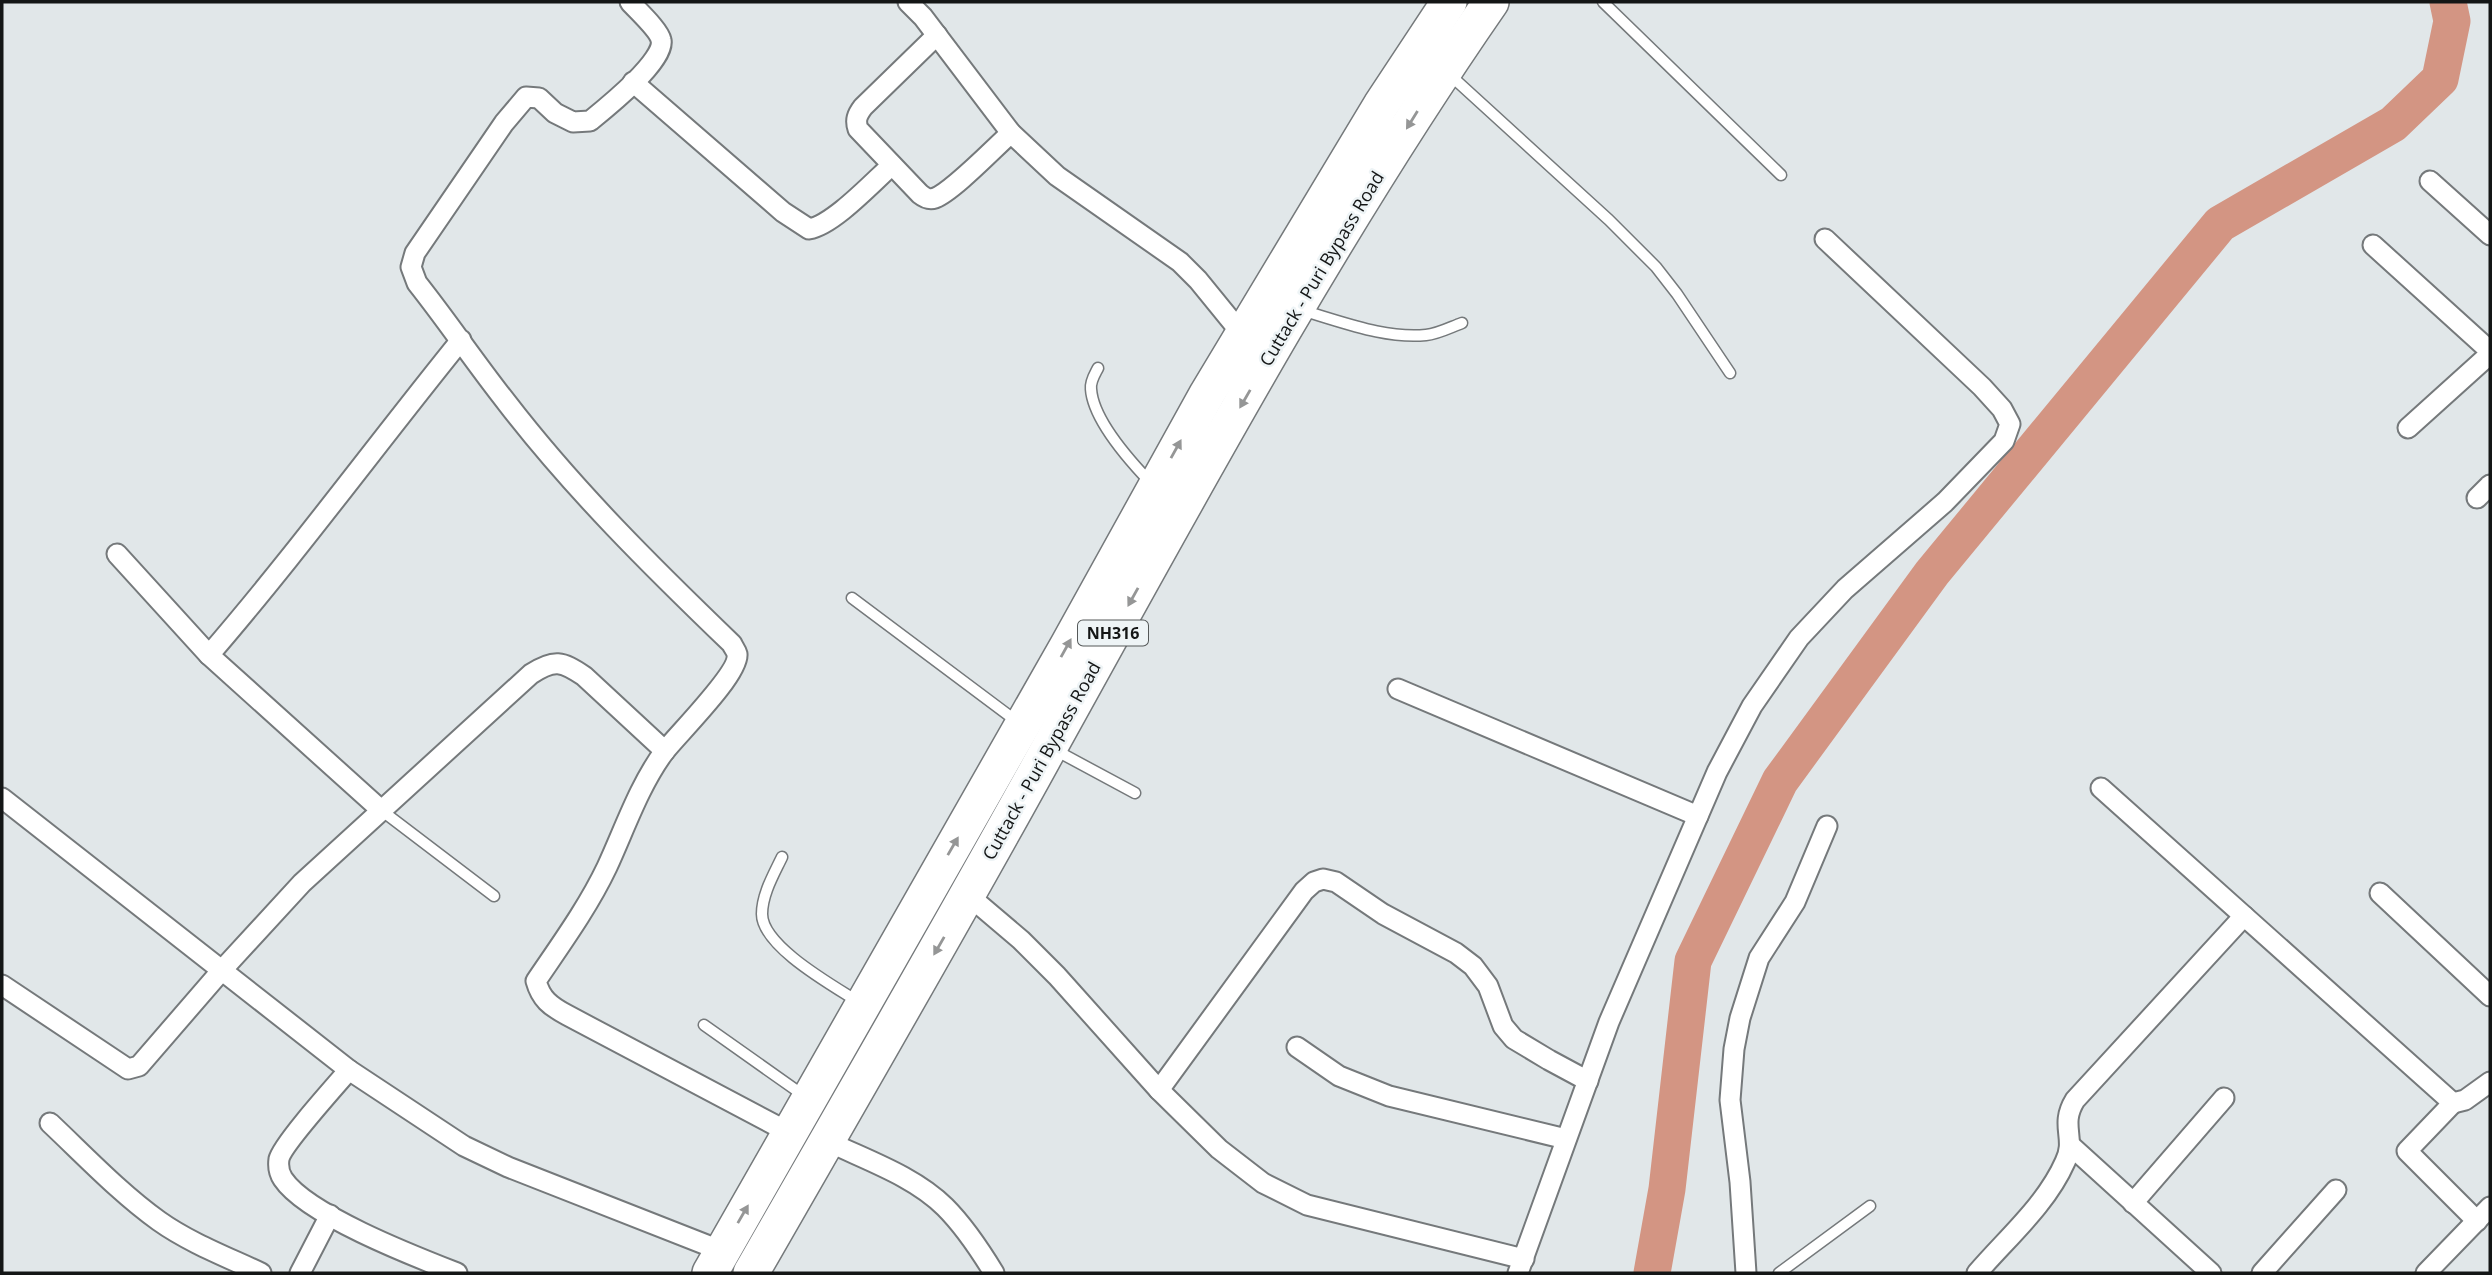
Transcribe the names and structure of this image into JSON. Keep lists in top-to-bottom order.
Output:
{
  "streets": {
    "highway": ["Cuttack - Puri Bypass Road", "NH316"]
  }
}
